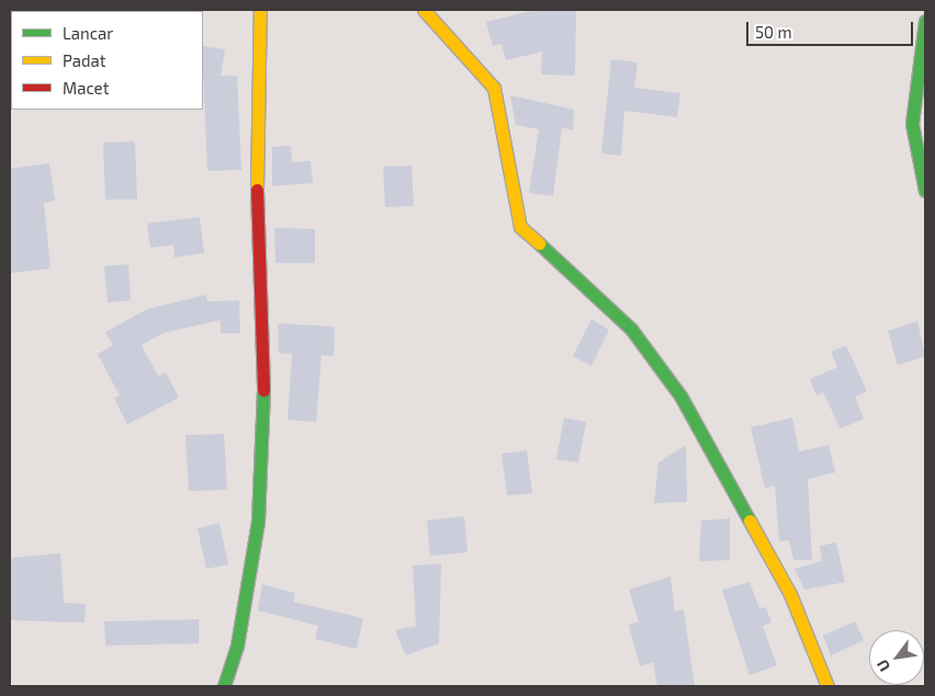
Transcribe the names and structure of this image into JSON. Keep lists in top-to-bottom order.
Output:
{
  "legend": ["Lancar", "Padat", "Macet"],
  "scale_bar": "50 m",
  "north": "bottom left"
}
